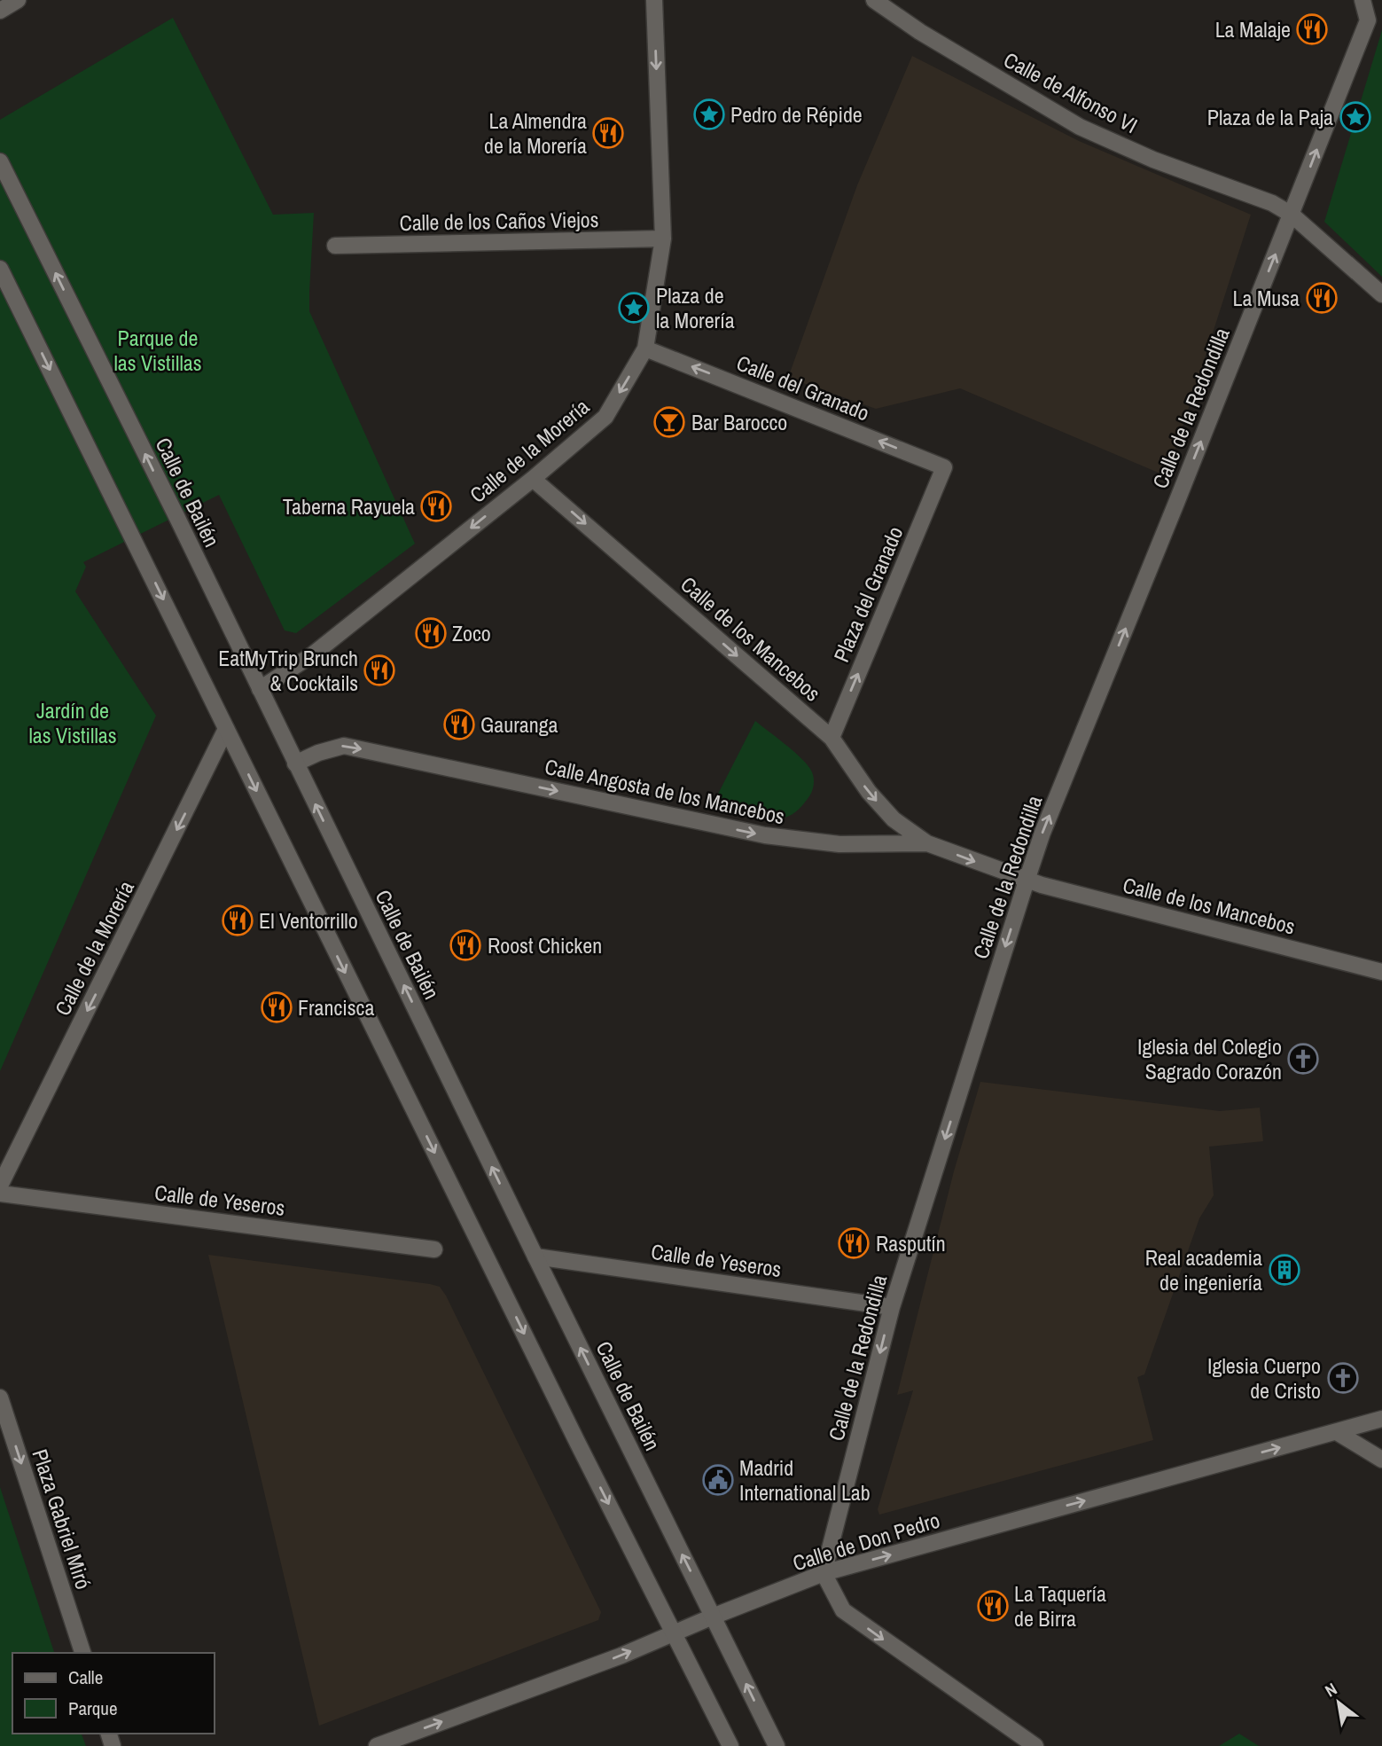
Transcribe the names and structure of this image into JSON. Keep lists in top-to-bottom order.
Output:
{
  "streets": {
    "street": [
      "Calle de Alfonso VI",
      "Calle de los Caños Viejos",
      "Calle del Granado",
      "Calle de la Redondilla",
      "Calle de la Morería",
      "Calle de Bailén",
      "Plaza del Granado",
      "Calle de los Mancebos",
      "Calle Angosta de los Mancebos",
      "Calle de Yeseros",
      "Plaza Gabriel Miró",
      "Calle de Don Pedro"
    ]
  },
  "crossings": [
    ["Calle de Alfonso VI", "Calle de la Redondilla"],
    ["Calle de los Caños Viejos", "Calle de la Morería"],
    ["Calle del Granado", "Calle de la Morería"],
    ["Calle del Granado", "Plaza del Granado"],
    ["Calle de la Redondilla", "Calle de los Mancebos"],
    ["Calle de la Redondilla", "Calle Angosta de los Mancebos"],
    ["Calle de la Redondilla", "Calle de Yeseros"],
    ["Calle de la Redondilla", "Calle de Don Pedro"],
    ["Calle de la Morería", "Calle de Bailén"],
    ["Calle de la Morería", "Calle de los Mancebos"],
    ["Calle de Bailén", "Calle Angosta de los Mancebos"],
    ["Calle de Bailén", "Calle de Yeseros"],
    ["Calle de Bailén", "Calle de Don Pedro"],
    ["Plaza del Granado", "Calle de los Mancebos"],
    ["Calle de los Mancebos", "Calle Angosta de los Mancebos"]
  ],
  "one_way": [
    "Calle del Granado",
    "Calle de la Morería",
    "Plaza del Granado",
    "Calle de los Mancebos",
    "Calle Angosta de los Mancebos",
    "Plaza Gabriel Miró",
    "Calle de Don Pedro"
  ],
  "parks": ["Parque de las Vistillas", "Jardín de las Vistillas"],
  "places": {
    "restaurant": [
      "La Malaje",
      "La Almendra de la Morería",
      "La Musa",
      "Taberna Rayuela",
      "Zoco",
      "EatMyTrip Brunch & Cocktails",
      "Gauranga",
      "El Ventorrillo",
      "Roost Chicken",
      "Francisca",
      "Rasputín",
      "La Taquería de Birra"
    ],
    "place": ["Pedro de Répide", "Plaza de la Paja", "Plaza de la Morería"],
    "bar": ["Bar Barocco"],
    "church": ["Iglesia del Colegio Sagrado Corazón", "Iglesia Cuerpo de Cristo"],
    "building": ["Real academia de ingeniería"],
    "public building": ["Madrid International Lab"]
  },
  "legend": ["Calle", "Parque"],
  "north": "top left"
}
